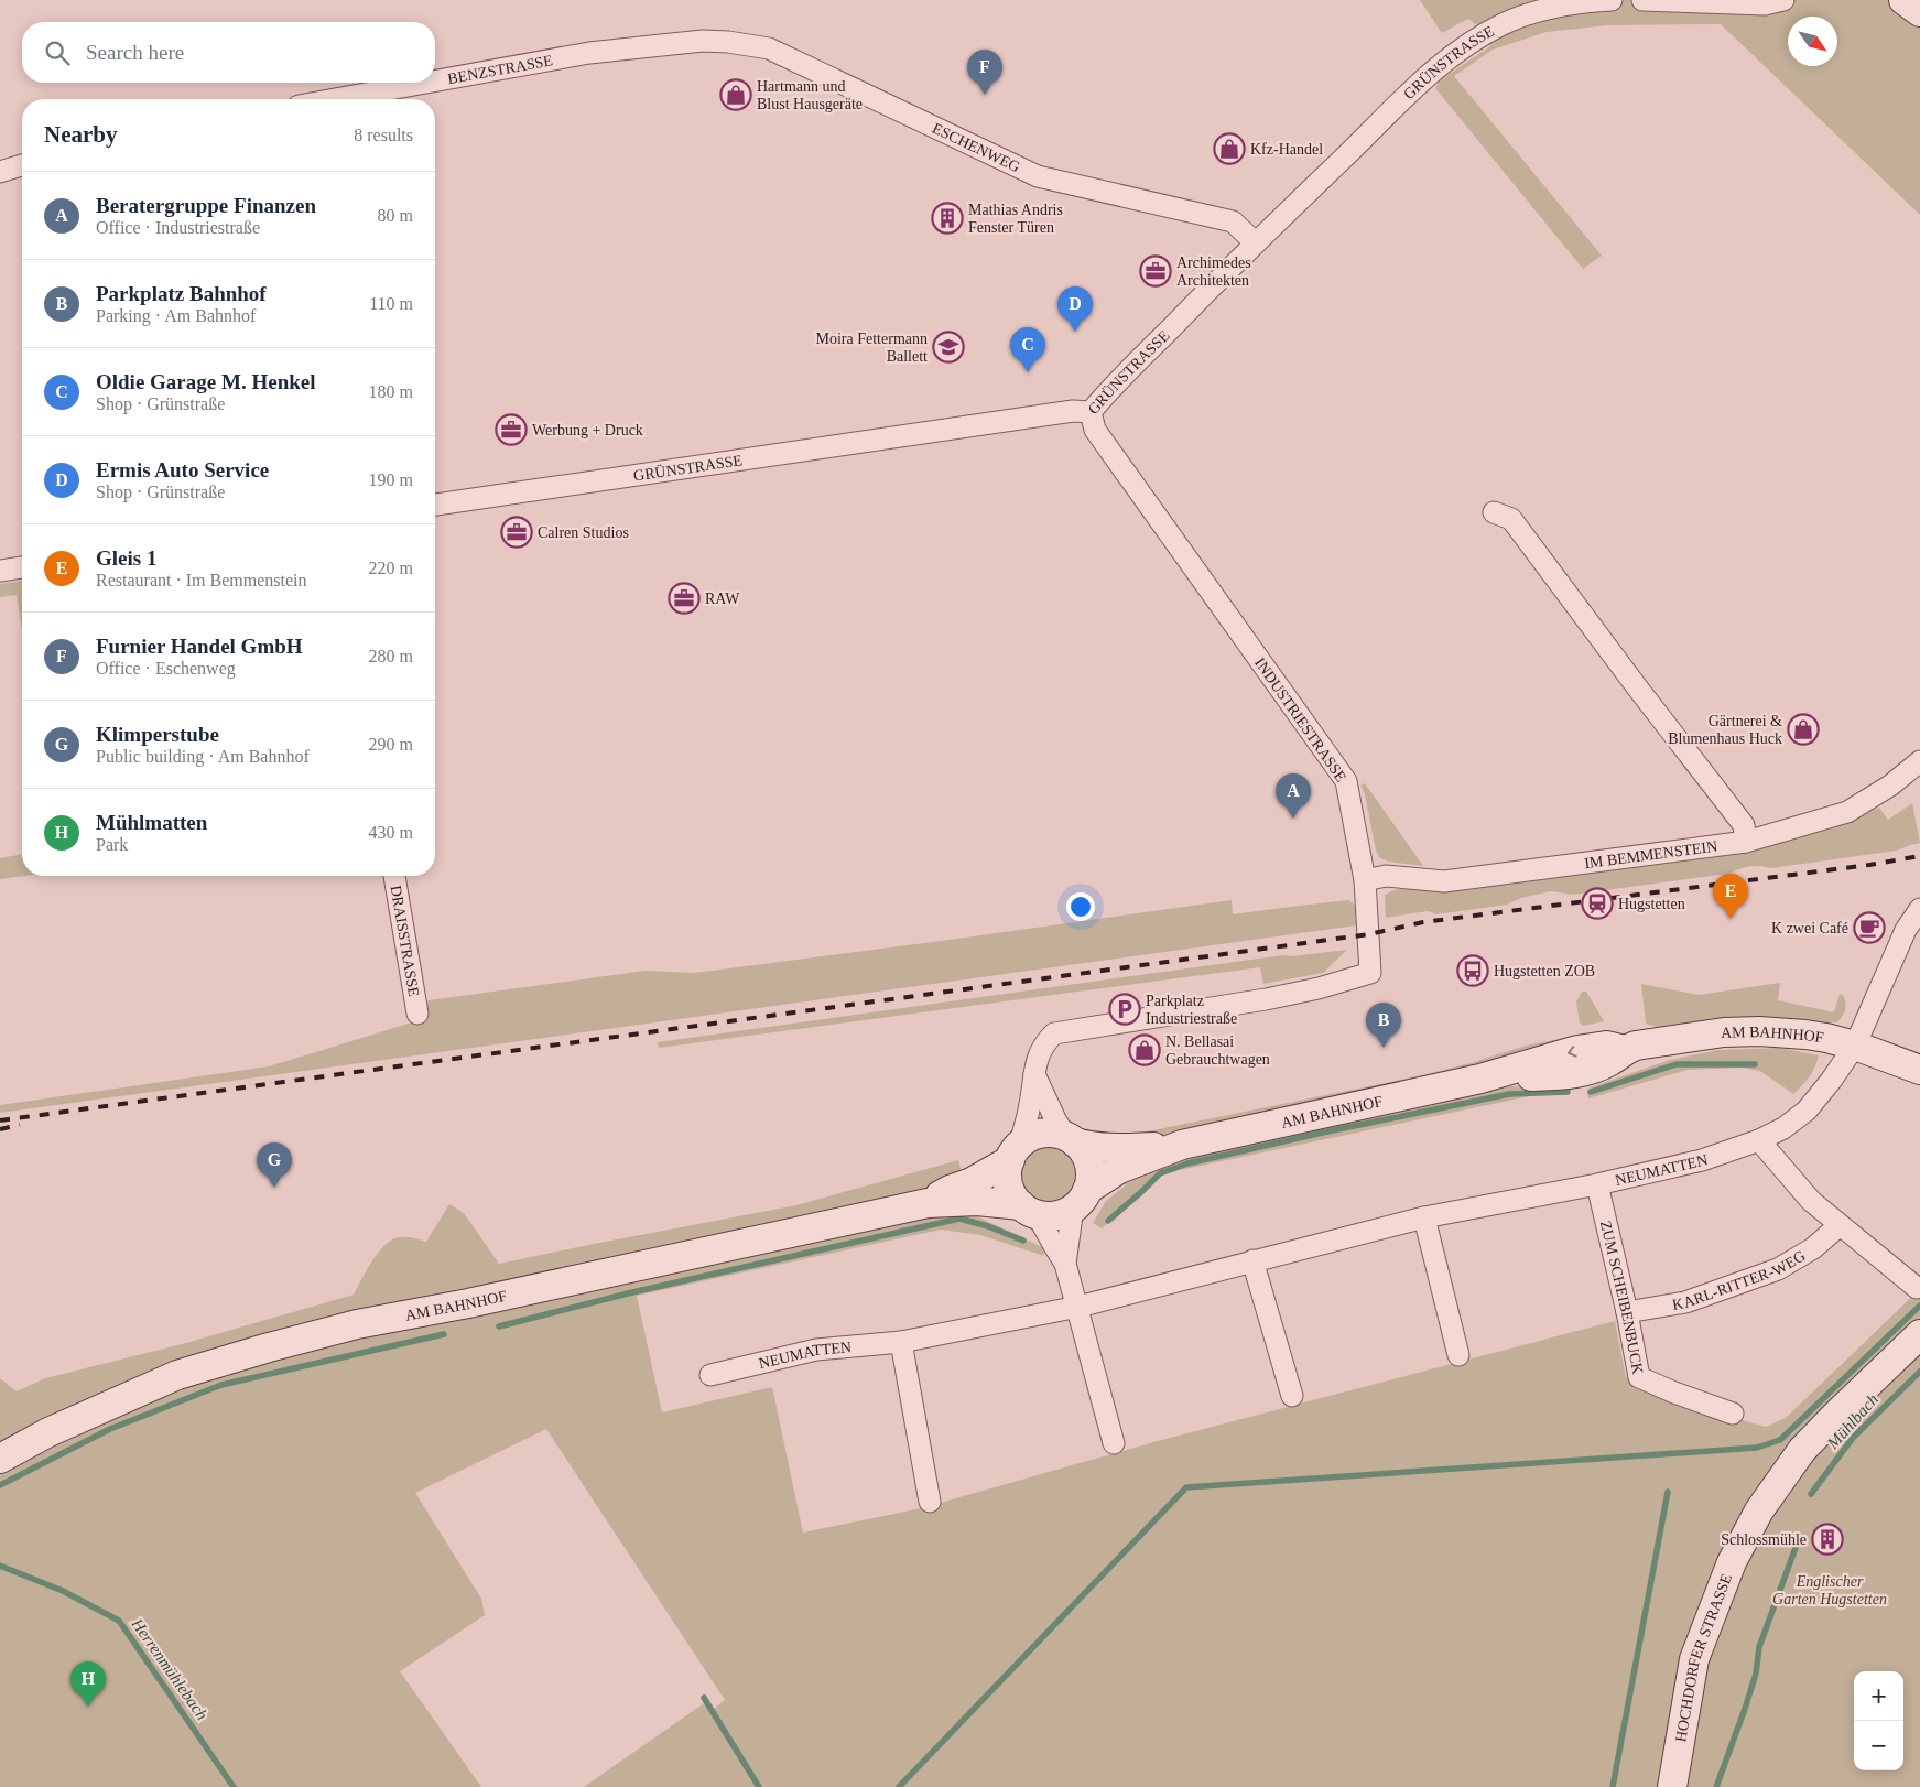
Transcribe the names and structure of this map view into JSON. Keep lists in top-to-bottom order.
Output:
{
  "streets": {
    "main road": ["AM BAHNHOF", "HOCHDORFER STRASSE"],
    "street": [
      "GRÜNSTRASSE",
      "BENZSTRASSE",
      "ESCHENWEG",
      "INDUSTRIESTRASSE",
      "IM BEMMENSTEIN",
      "DRAISSTRASSE",
      "NEUMATTEN",
      "KARL-RITTER-WEG",
      "ZUM SCHEIBENBUCK"
    ]
  },
  "crossings": [
    ["GRÜNSTRASSE", "ESCHENWEG"],
    ["GRÜNSTRASSE", "INDUSTRIESTRASSE"],
    ["BENZSTRASSE", "ESCHENWEG"],
    ["INDUSTRIESTRASSE", "IM BEMMENSTEIN"],
    ["INDUSTRIESTRASSE", "AM BAHNHOF"],
    ["AM BAHNHOF", "NEUMATTEN"],
    ["NEUMATTEN", "ZUM SCHEIBENBUCK"],
    ["KARL-RITTER-WEG", "ZUM SCHEIBENBUCK"]
  ],
  "water": ["Mühlbach", "Herrenmühlebach"],
  "parks": ["Englischer Garten Hugstetten"],
  "places": {
    "shop": [
      "Hartmann und Blust Hausgeräte",
      "Kfz-Handel",
      "Gärtnerei & Blumenhaus Huck",
      "N. Bellasai Gebrauchtwagen"
    ],
    "building": ["Mathias Andris Fenster Türen", "Schlossmühle"],
    "office": [
      "Archimedes Architekten",
      "Werbung + Druck",
      "Calren Studios",
      "RAW"
    ],
    "school or university": ["Moira Fettermann Ballett"],
    "station": ["Hugstetten"],
    "cafe": ["K zwei Café"],
    "bus stop": ["Hugstetten ZOB"],
    "parking": ["Parkplatz Industriestraße"]
  },
  "north": "bottom right",
  "page": {
    "search": "Search here",
    "pins": [
      "F",
      "D",
      "C",
      "A",
      "E",
      "B",
      "G",
      "H"
    ],
    "heading": ["Nearby", "8 results"],
    "list": [
      {
        "mark": "A",
        "name": "Beratergruppe Finanzen",
        "note": "Office · Industriestraße",
        "value": "80 m"
      },
      {
        "mark": "B",
        "name": "Parkplatz Bahnhof",
        "note": "Parking · Am Bahnhof",
        "value": "110 m"
      },
      {
        "mark": "C",
        "name": "Oldie Garage M. Henkel",
        "note": "Shop · Grünstraße",
        "value": "180 m"
      },
      {
        "mark": "D",
        "name": "Ermis Auto Service",
        "note": "Shop · Grünstraße",
        "value": "190 m"
      },
      {
        "mark": "E",
        "name": "Gleis 1",
        "note": "Restaurant · Im Bemmenstein",
        "value": "220 m"
      },
      {
        "mark": "F",
        "name": "Furnier Handel GmbH",
        "note": "Office · Eschenweg",
        "value": "280 m"
      },
      {
        "mark": "G",
        "name": "Klimperstube",
        "note": "Public building · Am Bahnhof",
        "value": "290 m"
      },
      {
        "mark": "H",
        "name": "Mühlmatten",
        "note": "Park",
        "value": "430 m"
      }
    ],
    "map_buttons": ["+", "−"]
  }
}
